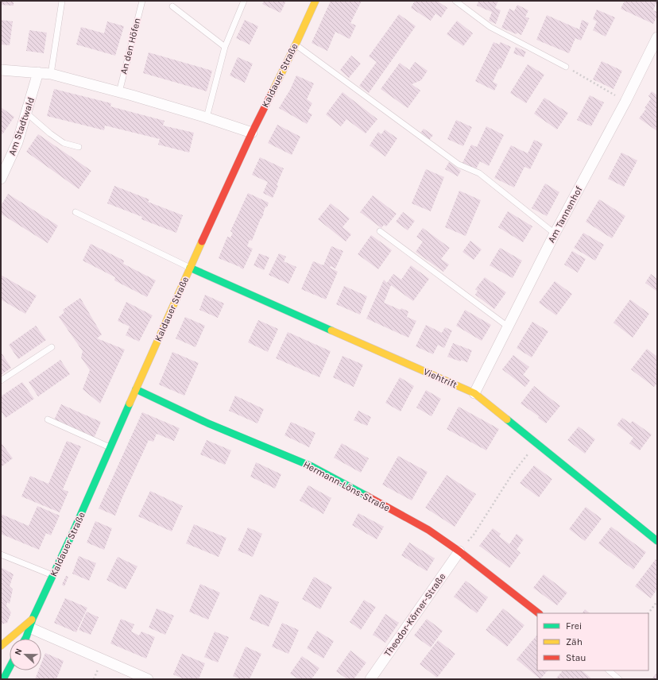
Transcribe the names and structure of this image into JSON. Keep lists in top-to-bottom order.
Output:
{
  "streets": {
    "street": [
      "Kaldauer Straße",
      "Am Stadtwald",
      "Am Tannenhof",
      "Viehtrift",
      "Hermann-Löns-Straße",
      "Theodor-Körner-Straße"
    ],
    "lane": ["An den Höfen"]
  },
  "crossings": [
    ["Kaldauer Straße", "Viehtrift"],
    ["Kaldauer Straße", "Hermann-Löns-Straße"],
    ["Am Tannenhof", "Viehtrift"],
    ["Hermann-Löns-Straße", "Theodor-Körner-Straße"]
  ],
  "legend": ["Frei", "Zäh", "Stau"],
  "north": "left"
}
